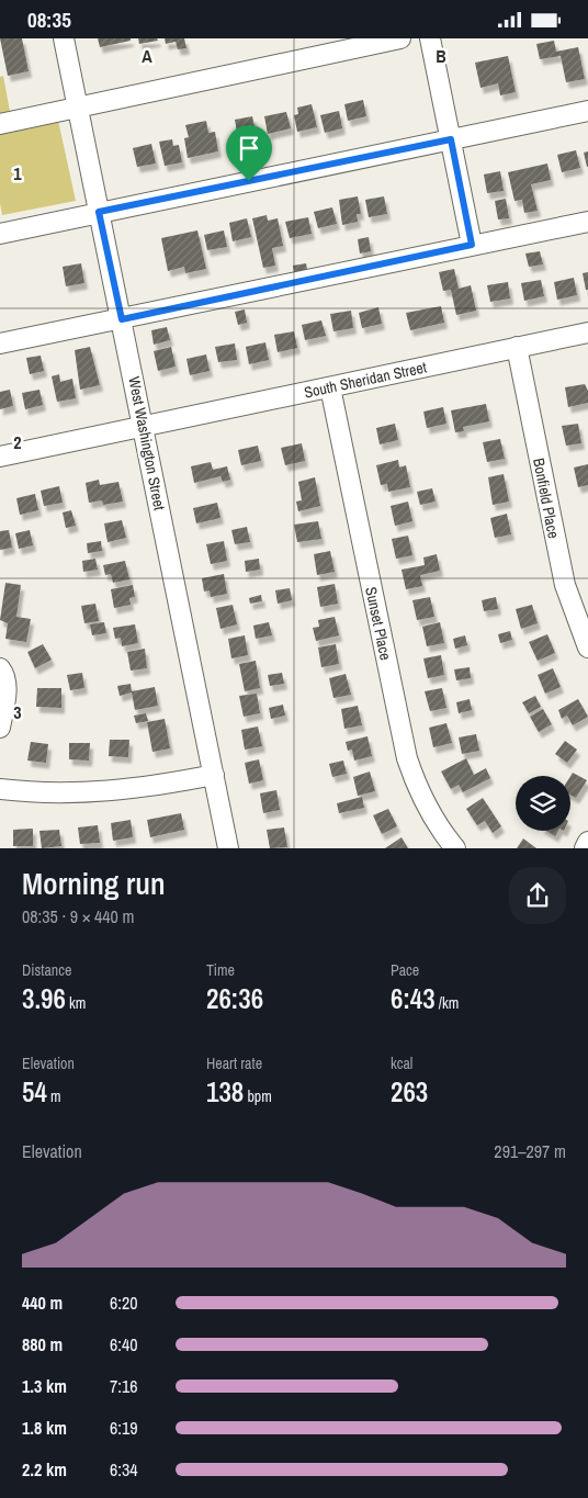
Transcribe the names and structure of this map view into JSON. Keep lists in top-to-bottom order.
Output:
{
  "streets": {
    "street": [
      "South Sheridan Street",
      "West Washington Street",
      "Bonfield Place",
      "Sunset Place"
    ]
  },
  "crossings": [
    ["South Sheridan Street", "West Washington Street"],
    ["South Sheridan Street", "Bonfield Place"],
    ["South Sheridan Street", "Sunset Place"]
  ],
  "page": {
    "status": "08:35",
    "heading": ["Morning run", "08:35 · 9 × 440 m"],
    "stats": [
      ["Distance", "3.96 km"],
      ["Time", "26:36"],
      ["Pace", "6:43 /km"],
      ["Elevation", "54 m"],
      ["Heart rate", "138 bpm"],
      ["kcal", "263"]
    ],
    "chart": ["Elevation", "291–297 m"],
    "list": [
      {
        "name": "440 m",
        "note": "6:20"
      },
      {
        "name": "880 m",
        "note": "6:40"
      },
      {
        "name": "1.3 km",
        "note": "7:16"
      },
      {
        "name": "1.8 km",
        "note": "6:19"
      },
      {
        "name": "2.2 km",
        "note": "6:34"
      }
    ]
  },
  "grid": {
    "columns": ["A", "B"],
    "rows": ["1", "2", "3"]
  }
}
